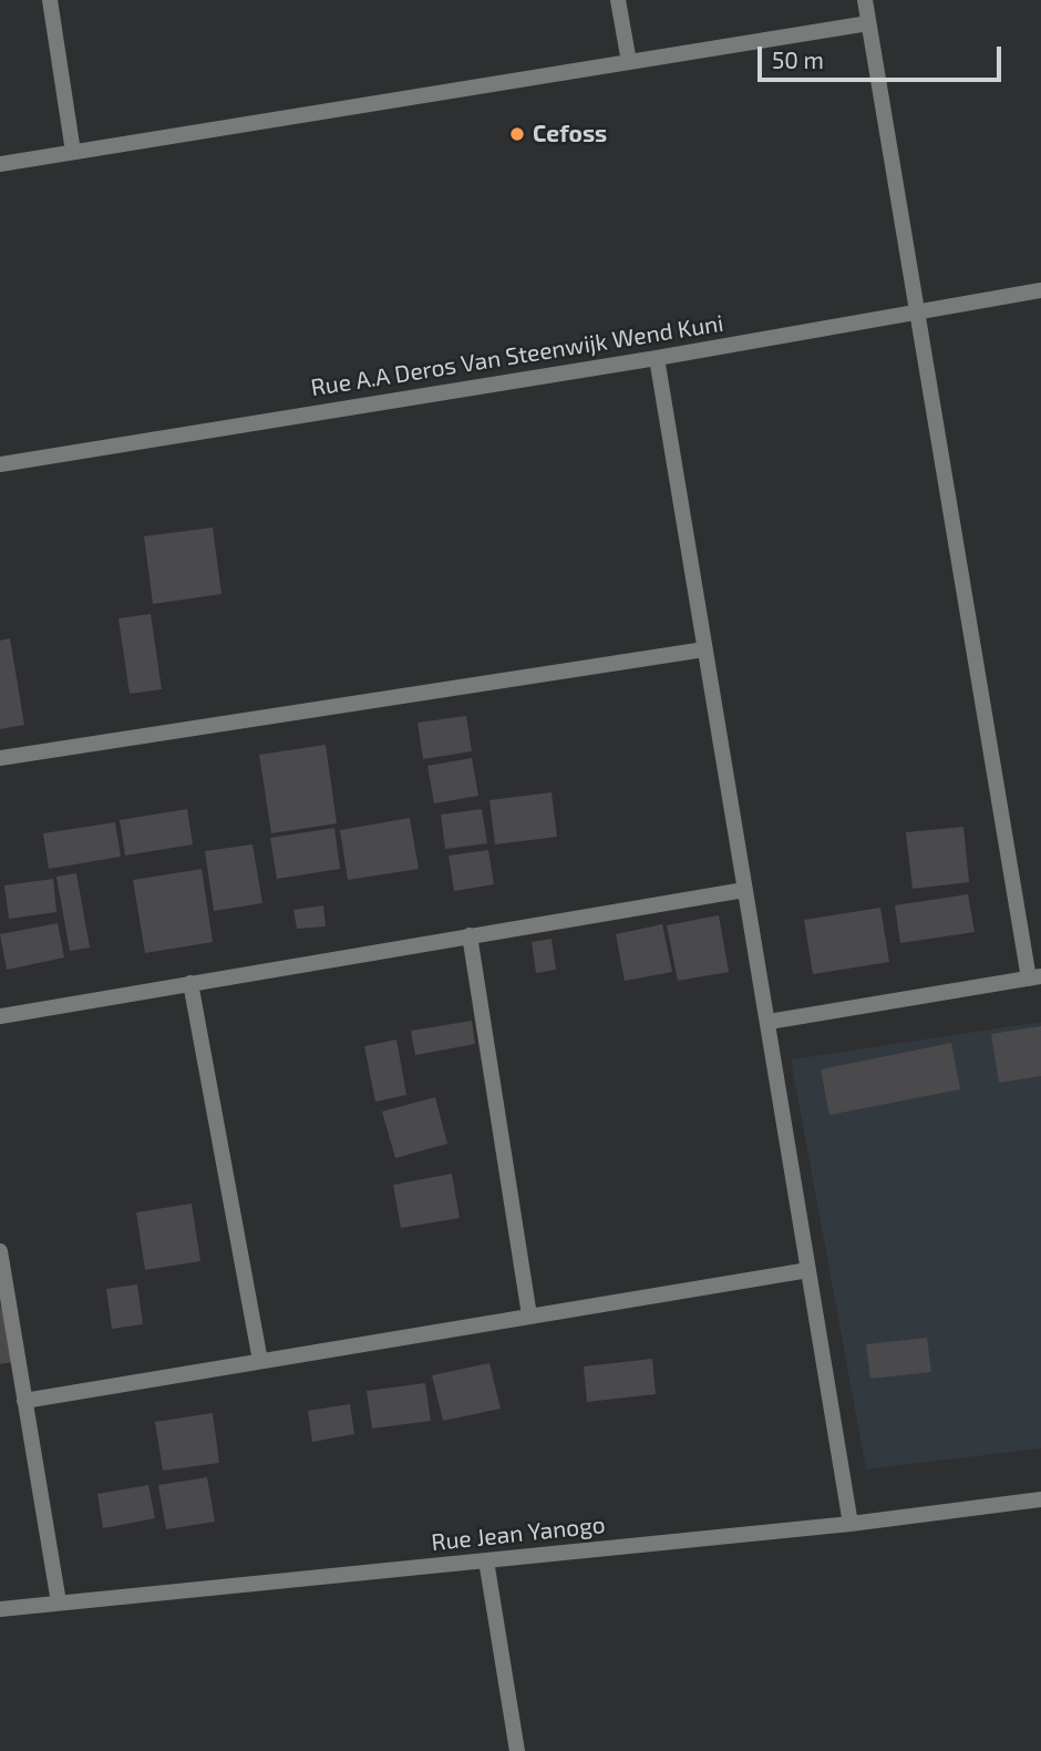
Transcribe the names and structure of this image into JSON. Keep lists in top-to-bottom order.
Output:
{
  "streets": {
    "street": ["Rue A.A Deros Van Steenwijk Wend Kuni", "Rue Jean Yanogo"]
  },
  "places": ["Cefoss"],
  "scale_bar": "50 m"
}
